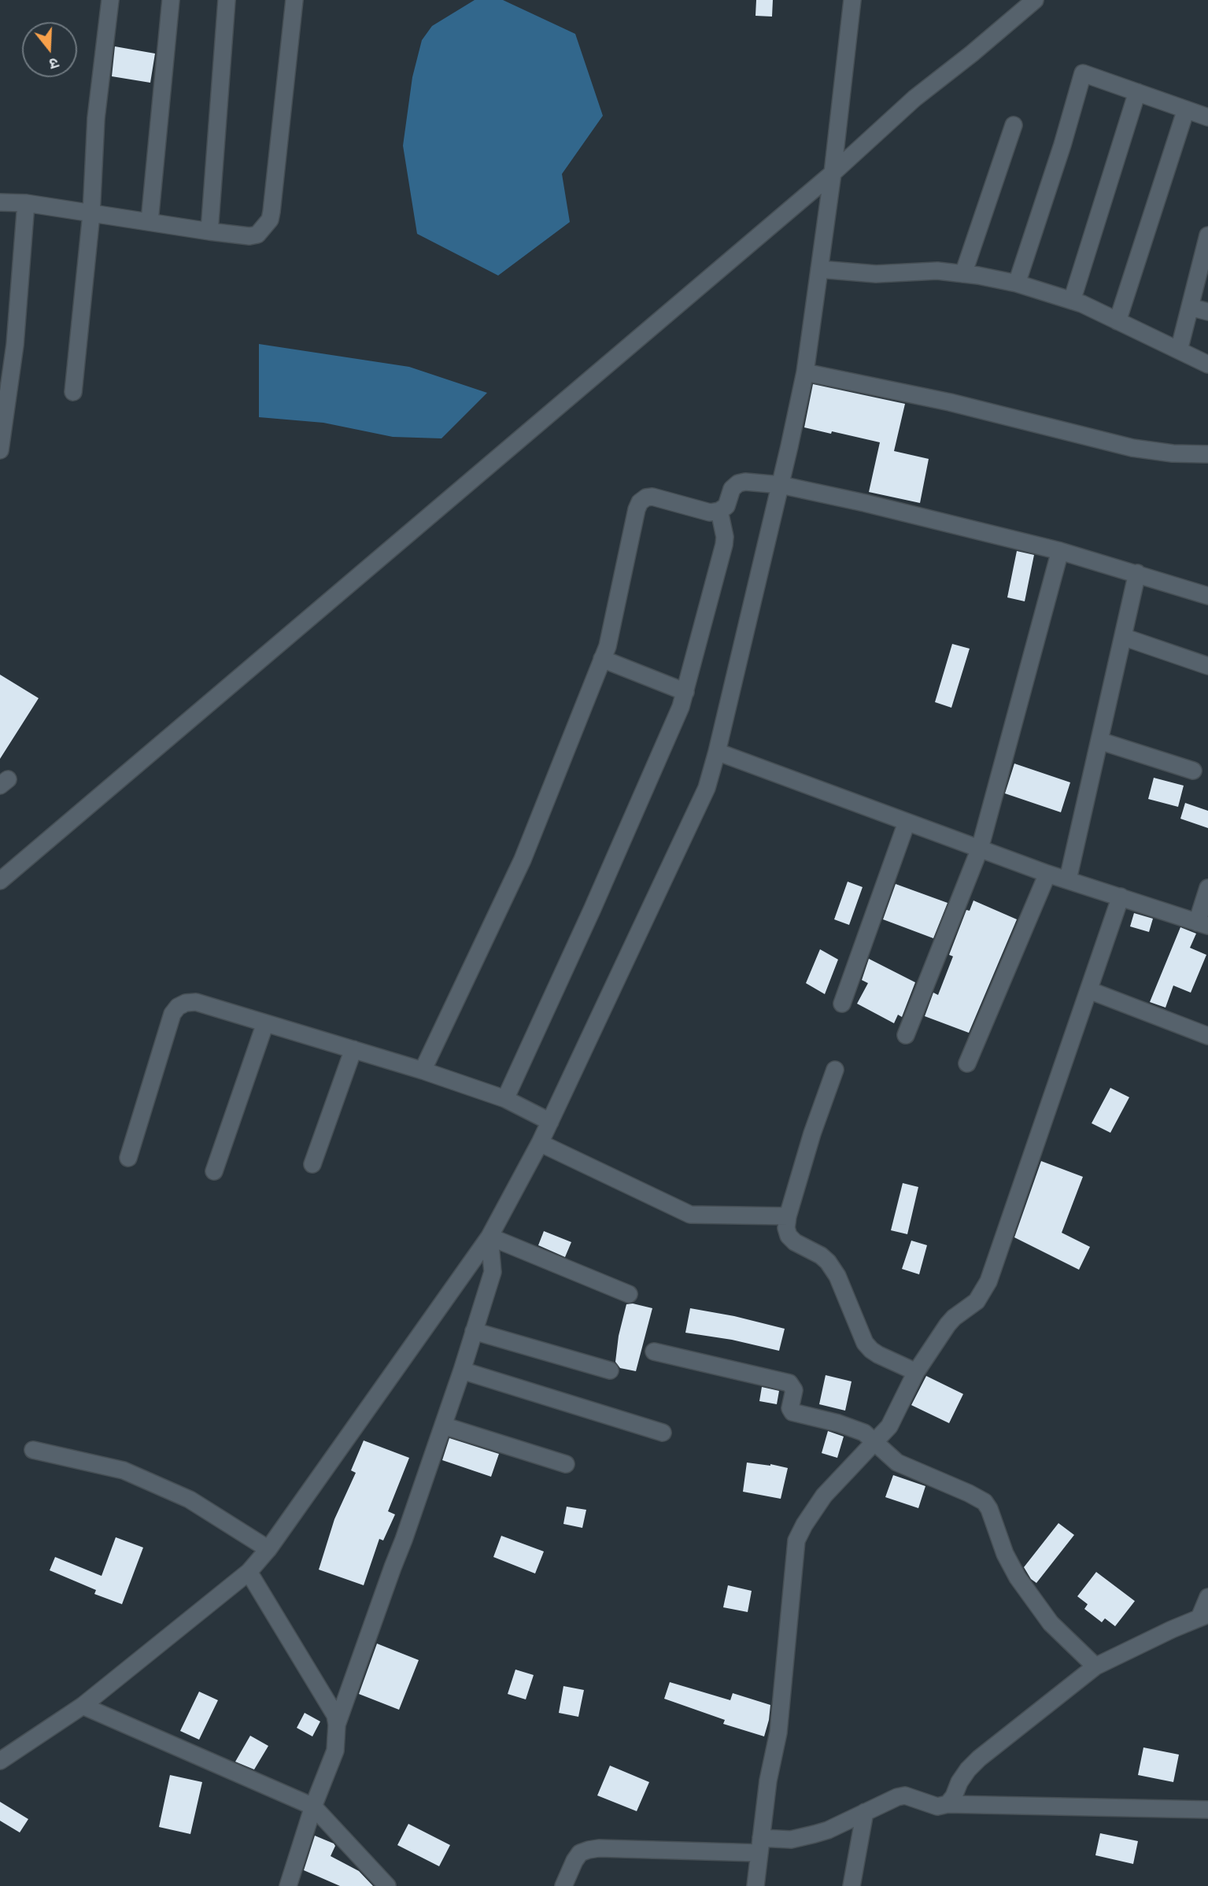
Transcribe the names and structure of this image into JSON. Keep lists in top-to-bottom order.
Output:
{
  "north": "bottom"
}
